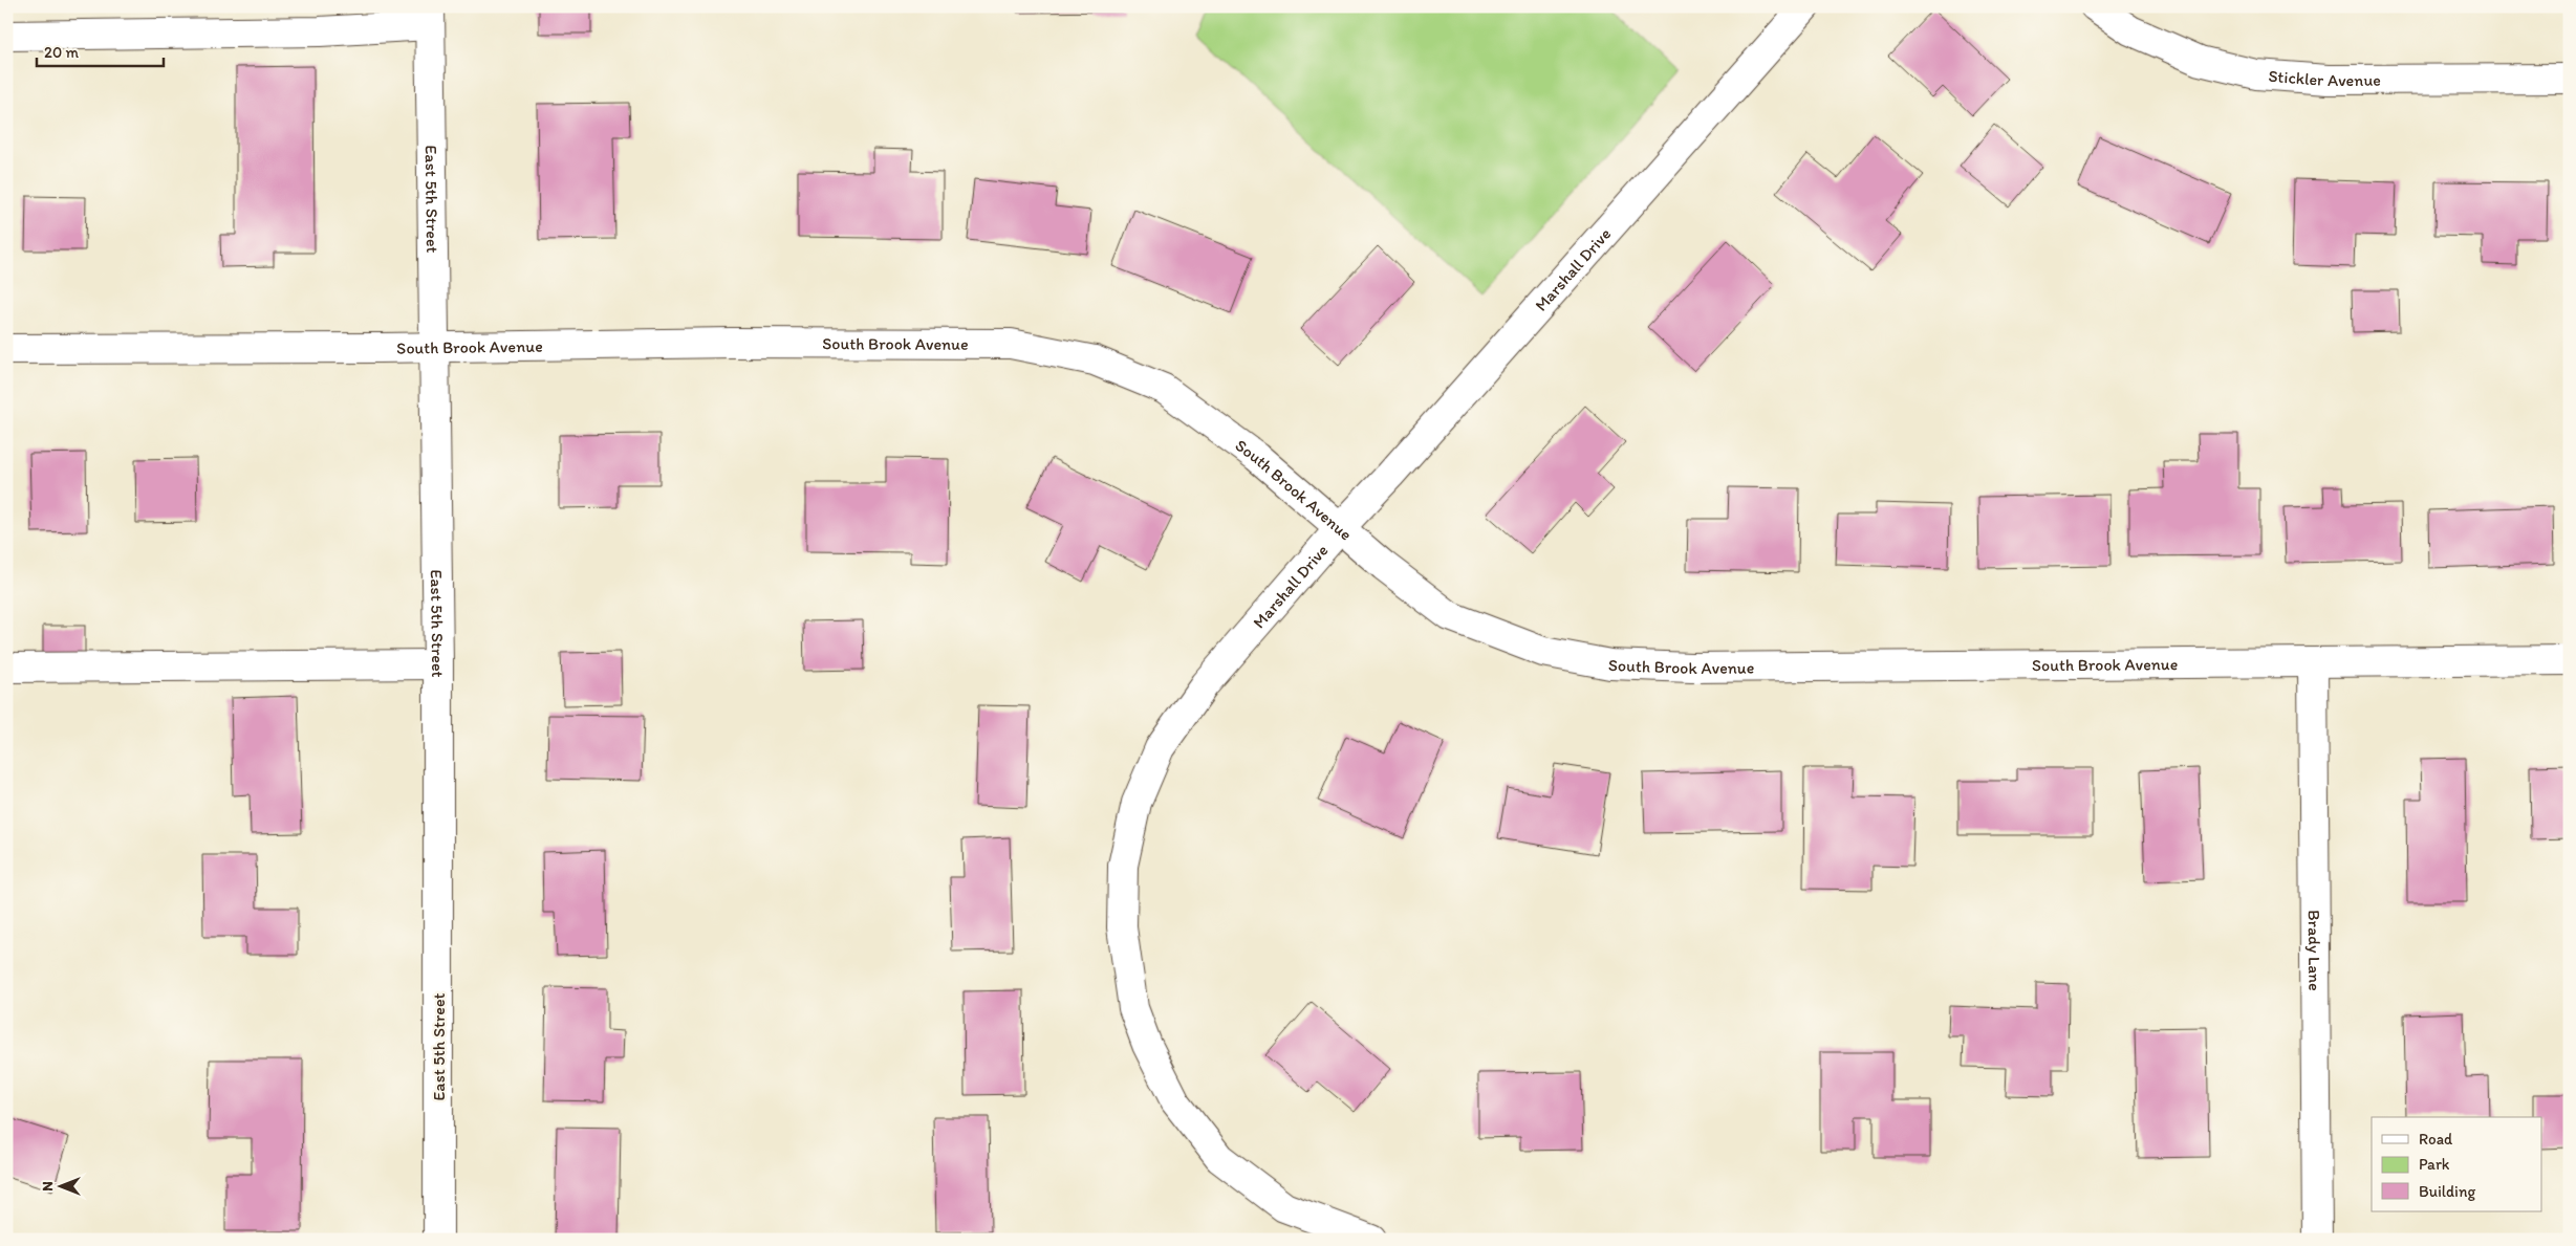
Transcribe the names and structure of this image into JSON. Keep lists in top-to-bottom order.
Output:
{
  "streets": {
    "street": [
      "Stickler Avenue",
      "East 5th Street",
      "Marshall Drive",
      "South Brook Avenue",
      "Brady Lane"
    ]
  },
  "crossings": [
    ["East 5th Street", "South Brook Avenue"],
    ["Marshall Drive", "South Brook Avenue"],
    ["South Brook Avenue", "Brady Lane"]
  ],
  "legend": ["Road", "Park", "Building"],
  "scale_bar": "20 m",
  "north": "left"
}
